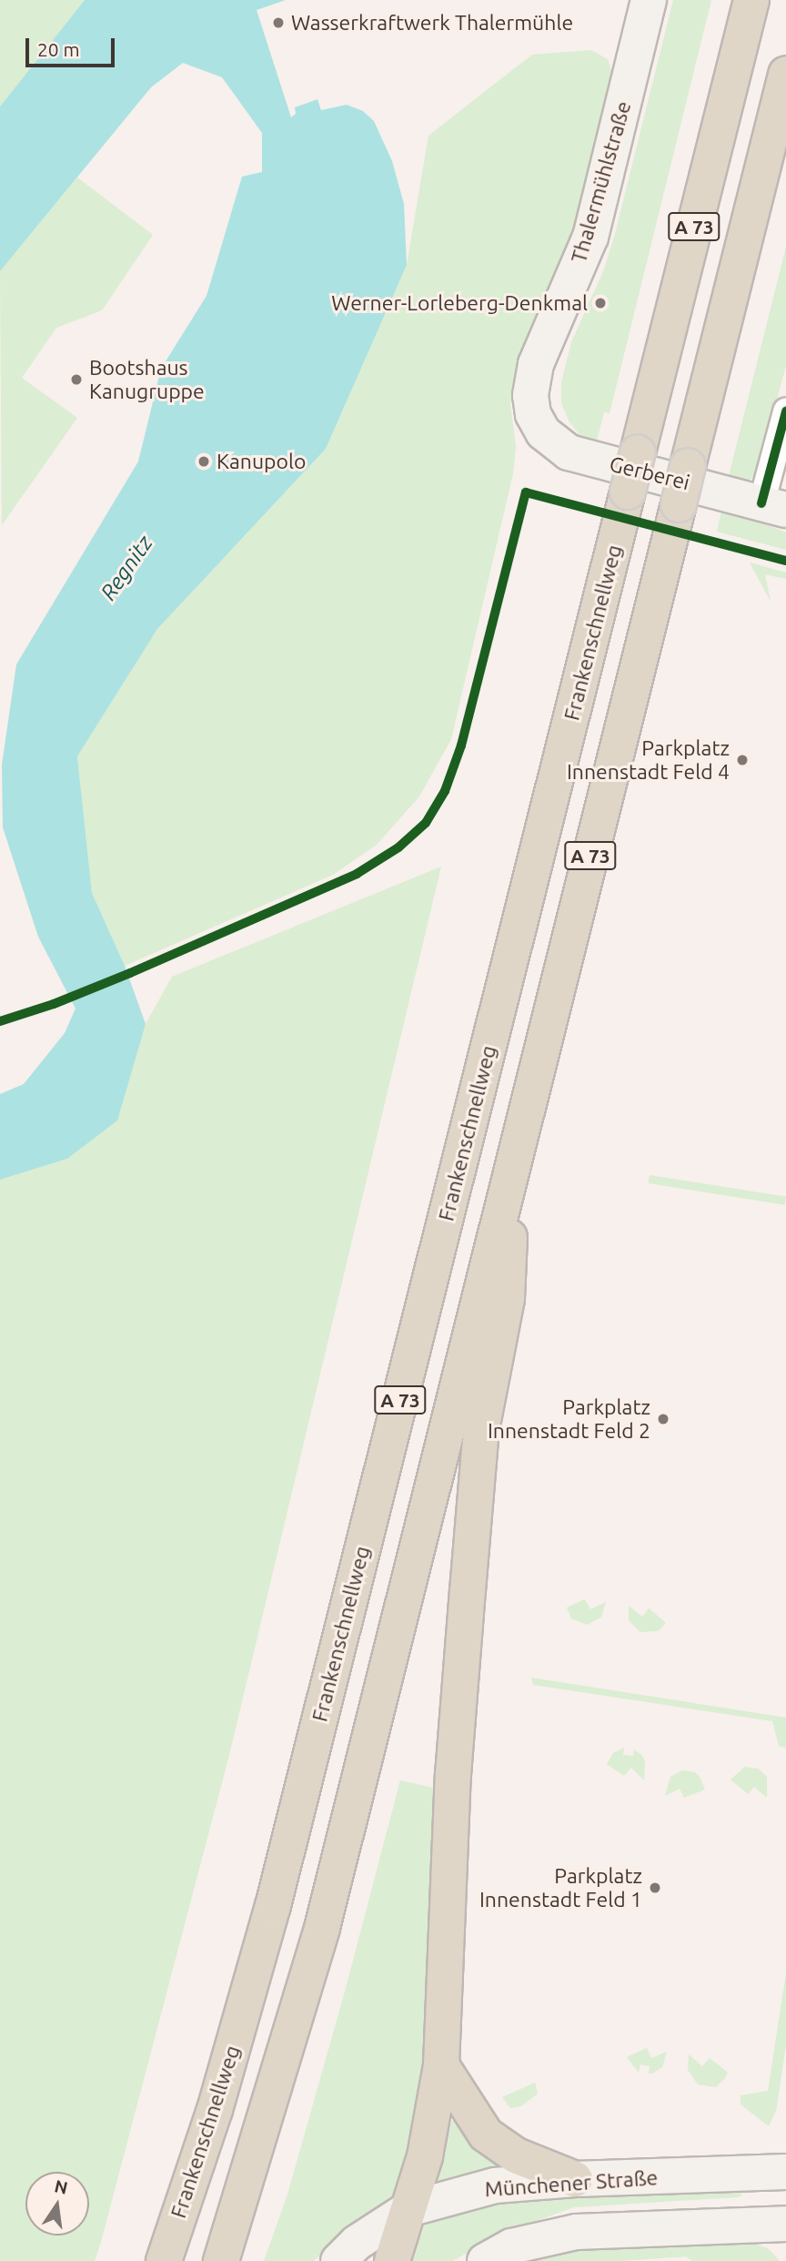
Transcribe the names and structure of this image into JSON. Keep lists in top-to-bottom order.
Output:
{
  "streets": {
    "highway": ["A 73", "Frankenschnellweg"],
    "main road": ["Thalermühlstraße", "Gerberei", "Münchener Straße"]
  },
  "crossings": [
    ["Thalermühlstraße", "Gerberei"]
  ],
  "water": ["Regnitz"],
  "places": [
    "Wasserkraftwerk Thalermühle",
    "Werner-Lorleberg-Denkmal",
    "Bootshaus Kanugruppe",
    "Kanupolo",
    "Parkplatz Innenstadt Feld 4",
    "Parkplatz Innenstadt Feld 2",
    "Parkplatz Innenstadt Feld 1"
  ],
  "scale_bar": "20 m",
  "north": "top"
}
